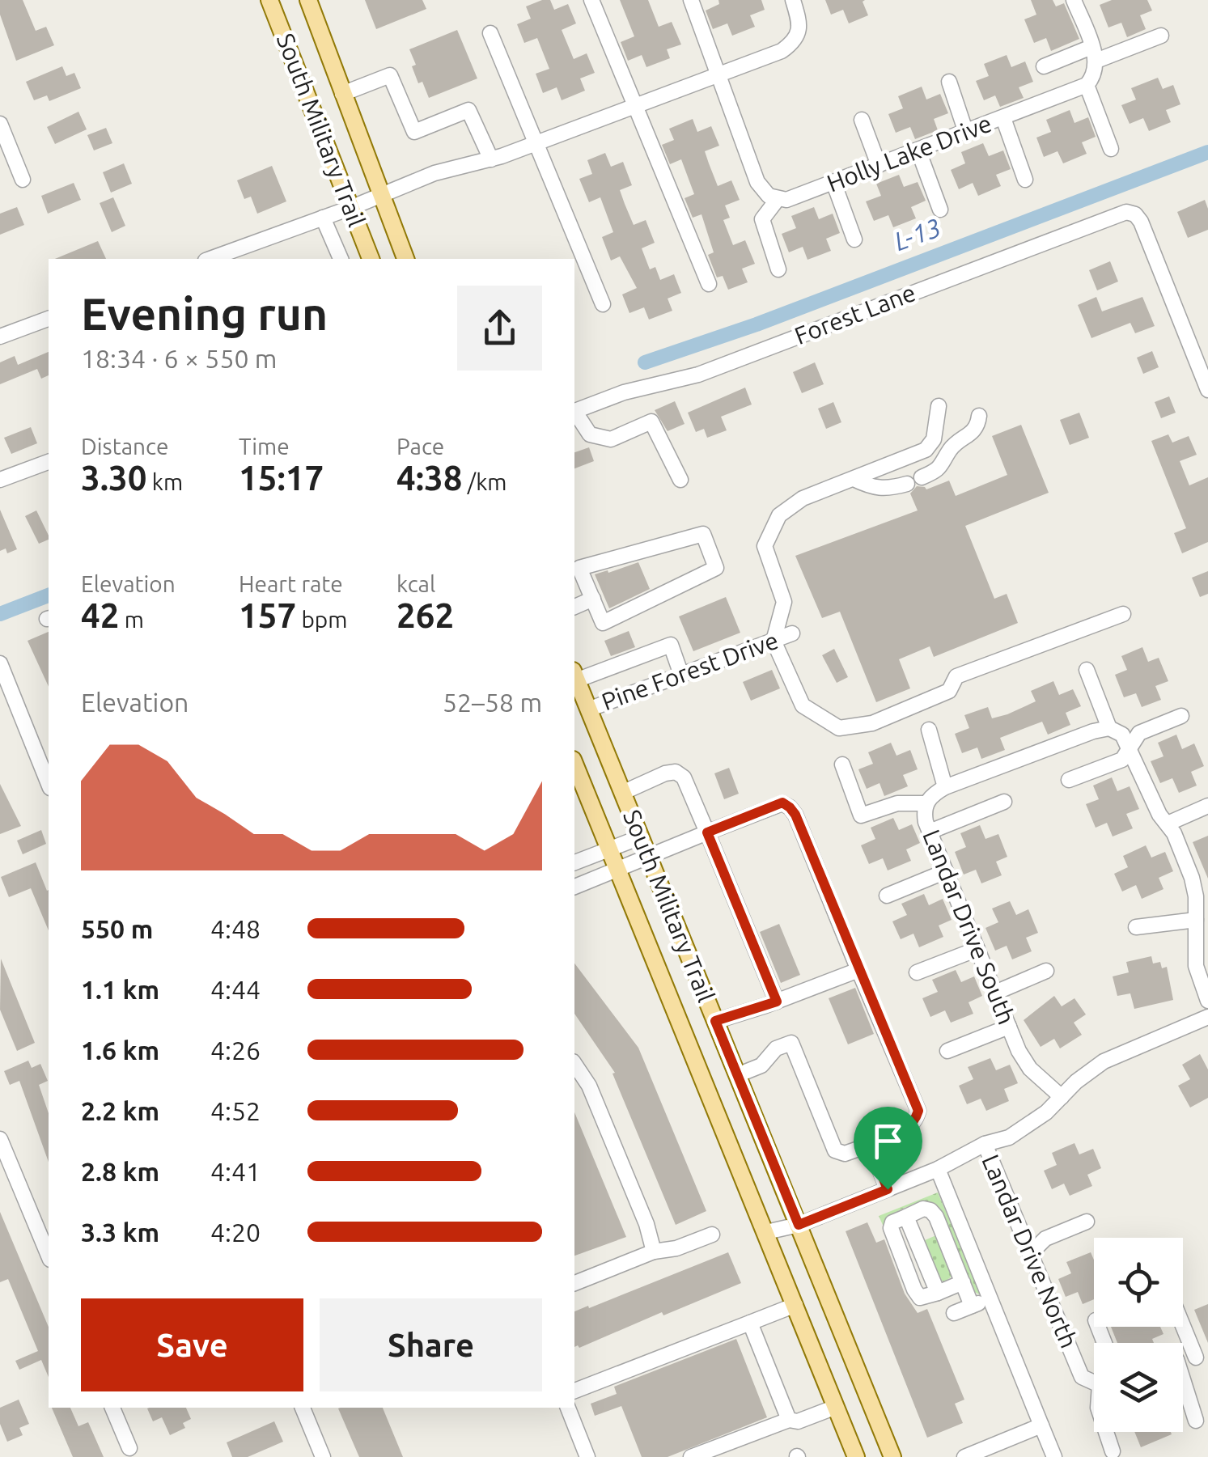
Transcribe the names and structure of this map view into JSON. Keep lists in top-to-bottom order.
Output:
{
  "streets": {
    "main road": ["South Military Trail"],
    "street": [
      "Holly Lake Drive",
      "Forest Lane",
      "Pine Forest Drive",
      "Landar Drive South",
      "Landar Drive North"
    ]
  },
  "crossings": [
    ["South Military Trail", "Pine Forest Drive"]
  ],
  "water": ["L-13"],
  "page": {
    "heading": ["Evening run", "18:34 · 6 × 550 m"],
    "stats": [
      ["Distance", "3.30 km"],
      ["Time", "15:17"],
      ["Pace", "4:38 /km"],
      ["Elevation", "42 m"],
      ["Heart rate", "157 bpm"],
      ["kcal", "262"]
    ],
    "chart": ["Elevation", "52–58 m"],
    "list": [
      {
        "name": "550 m",
        "note": "4:48"
      },
      {
        "name": "1.1 km",
        "note": "4:44"
      },
      {
        "name": "1.6 km",
        "note": "4:26"
      },
      {
        "name": "2.2 km",
        "note": "4:52"
      },
      {
        "name": "2.8 km",
        "note": "4:41"
      },
      {
        "name": "3.3 km",
        "note": "4:20"
      }
    ],
    "buttons": ["Save", "Share"]
  }
}
